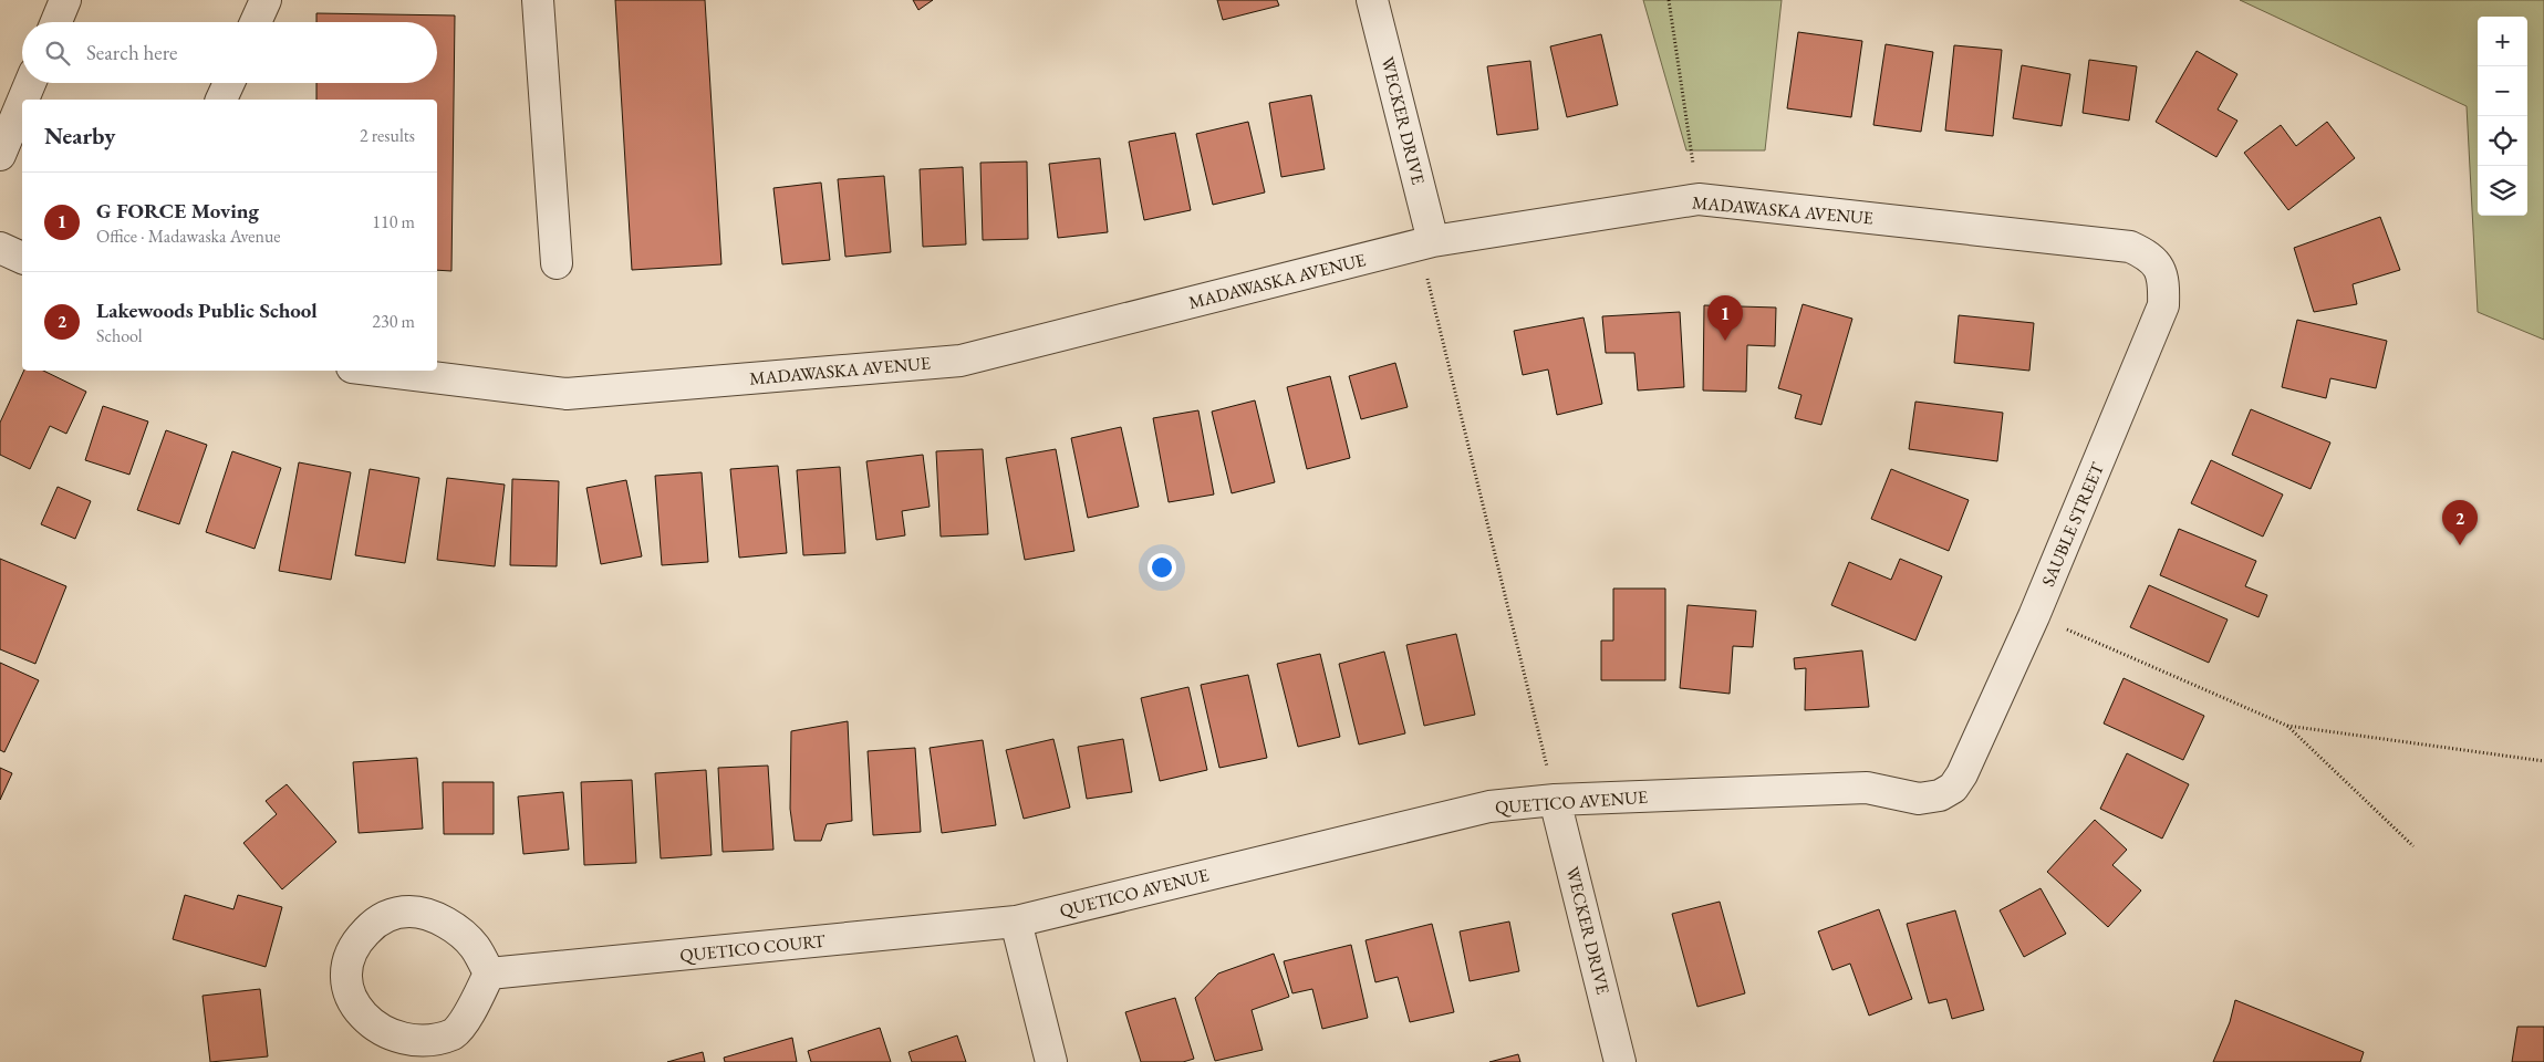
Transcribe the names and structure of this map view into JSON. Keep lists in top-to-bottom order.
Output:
{
  "streets": {
    "street": [
      "WECKER DRIVE",
      "MADAWASKA AVENUE",
      "SAUBLE STREET",
      "QUETICO AVENUE",
      "QUETICO COURT"
    ]
  },
  "crossings": [
    ["WECKER DRIVE", "MADAWASKA AVENUE"],
    ["WECKER DRIVE", "QUETICO AVENUE"],
    ["MADAWASKA AVENUE", "SAUBLE STREET"],
    ["SAUBLE STREET", "QUETICO AVENUE"],
    ["QUETICO AVENUE", "QUETICO COURT"]
  ],
  "page": {
    "map_buttons": ["+", "−"],
    "search": "Search here",
    "heading": ["Nearby", "2 results"],
    "list": [
      {
        "mark": "1",
        "name": "G FORCE Moving",
        "note": "Office · Madawaska Avenue",
        "value": "110 m"
      },
      {
        "mark": "2",
        "name": "Lakewoods Public School",
        "note": "School",
        "value": "230 m"
      }
    ],
    "pins": ["1", "2"]
  }
}
